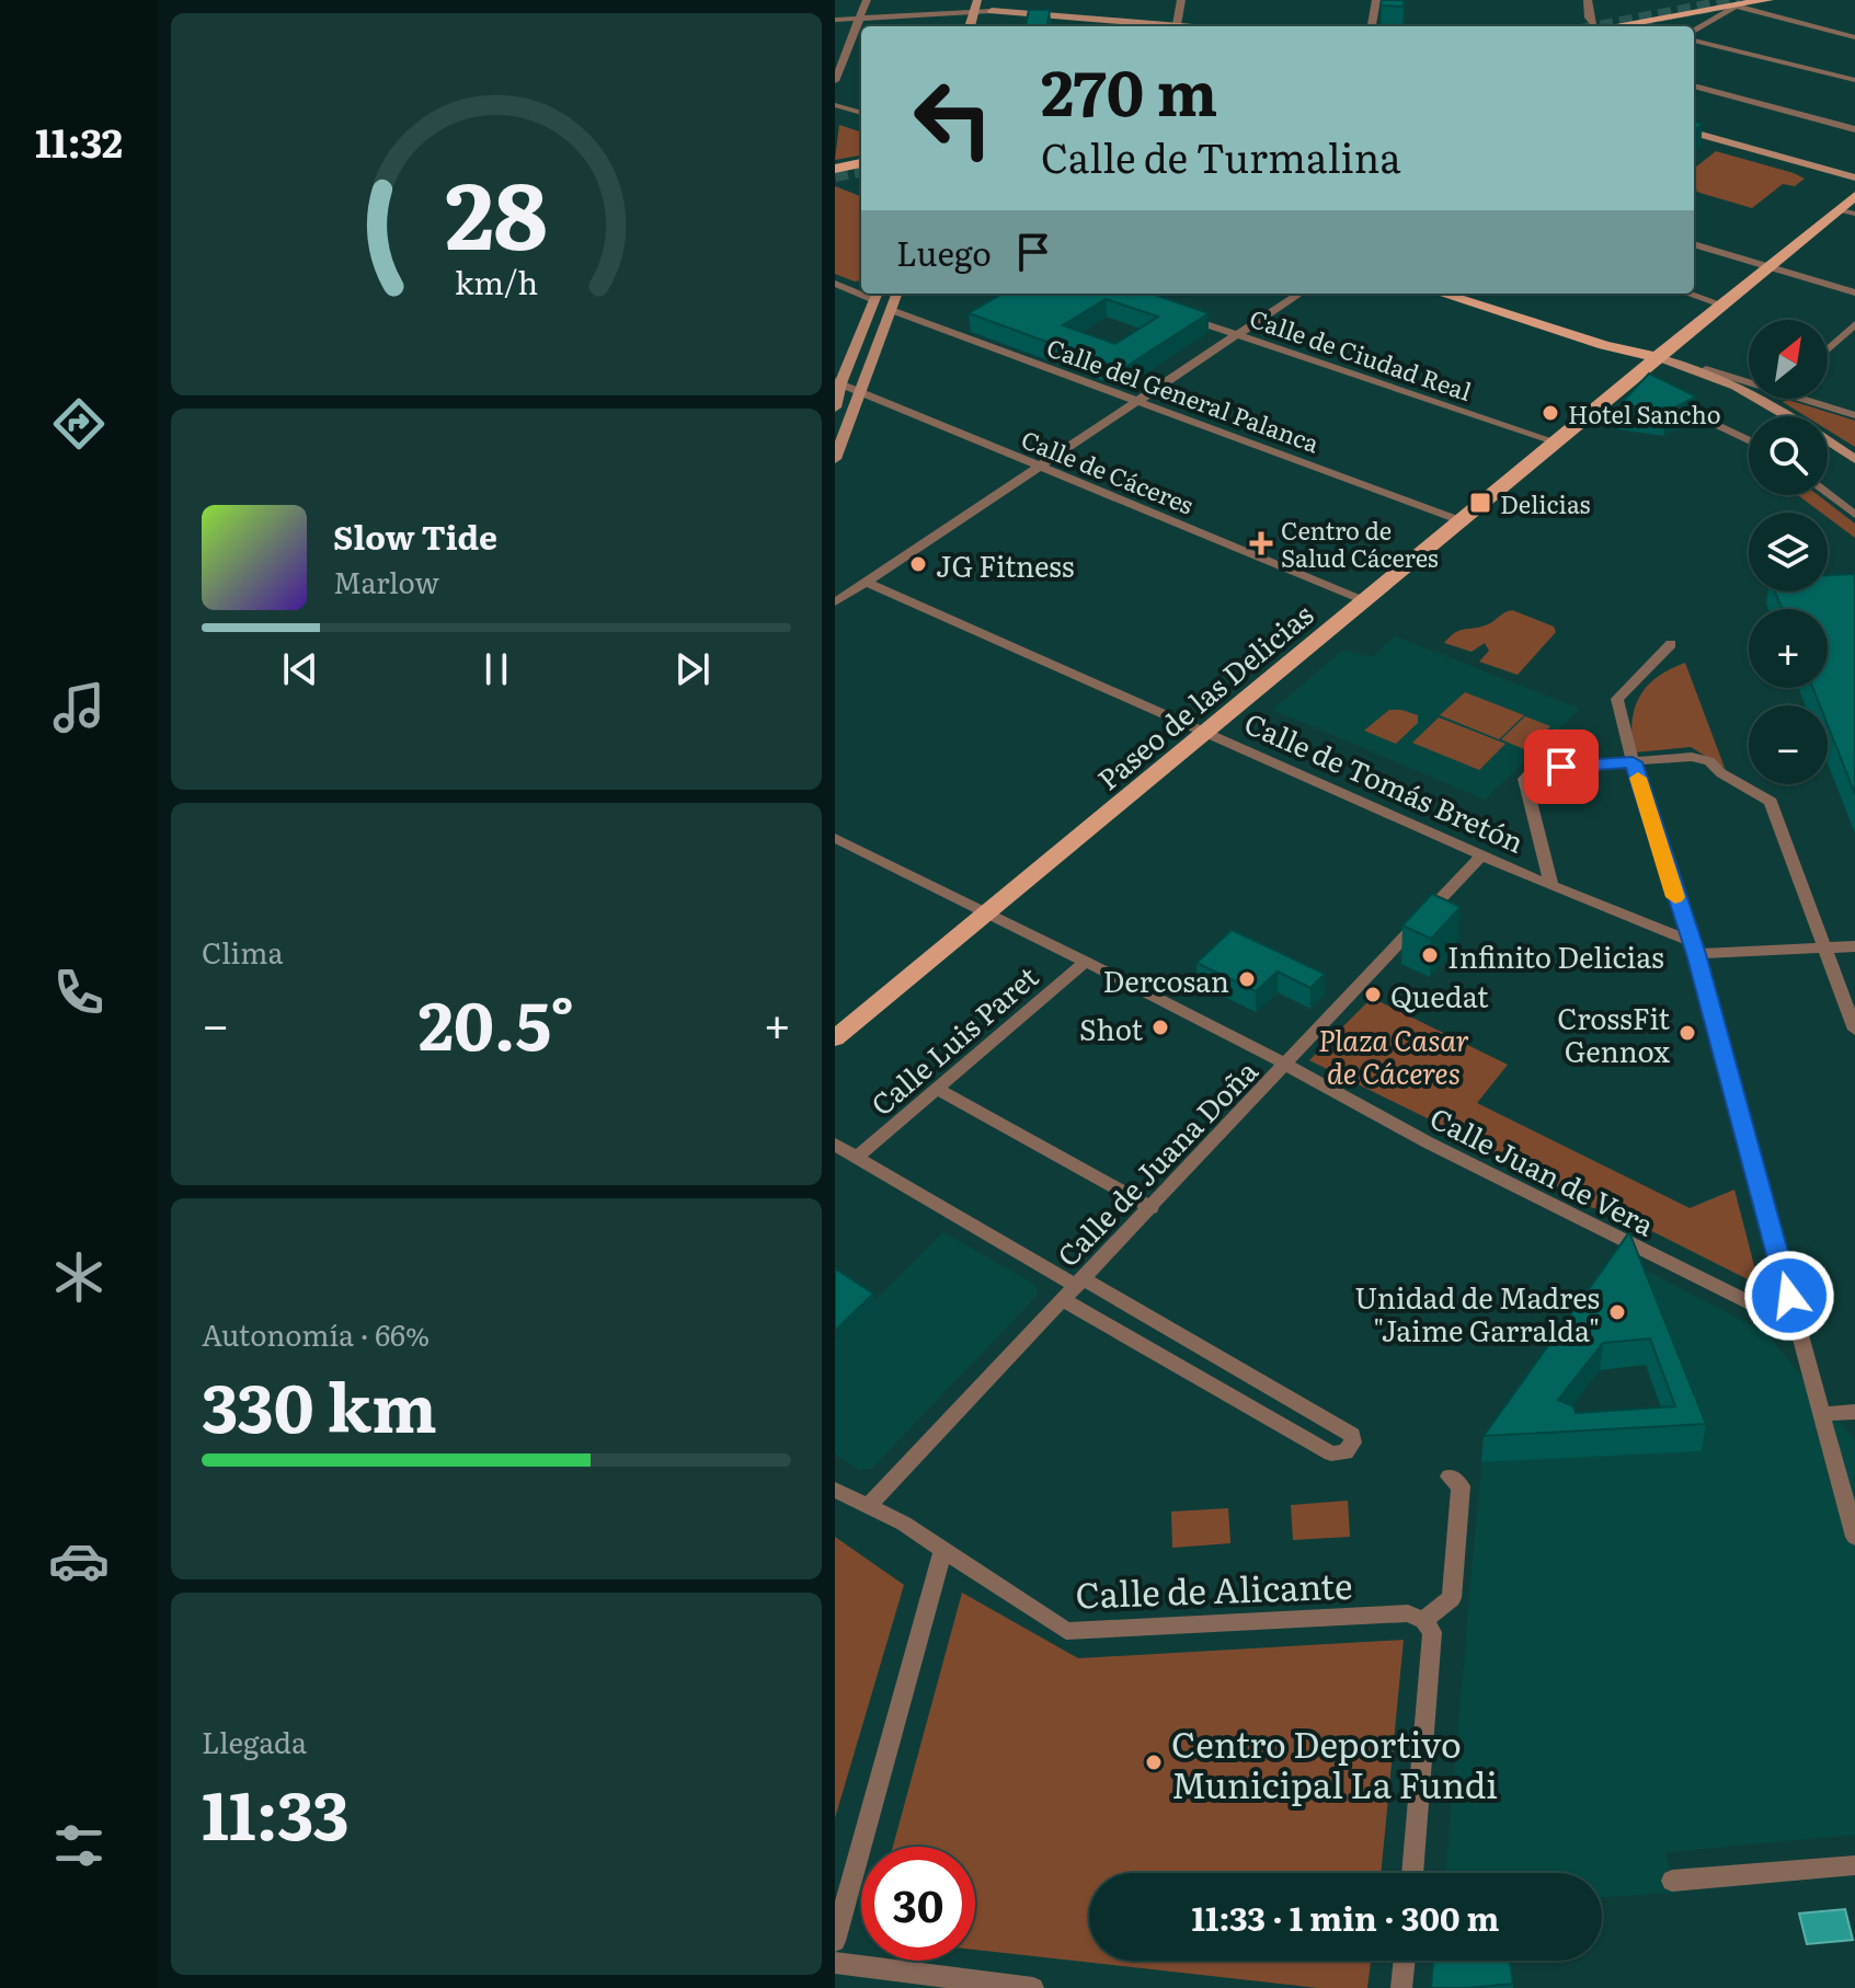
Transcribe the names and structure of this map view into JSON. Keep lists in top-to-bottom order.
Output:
{
  "streets": {
    "main road": ["Paseo de las Delicias"],
    "street": [
      "Calle de Ciudad Real",
      "Calle del General Palanca",
      "Calle de Cáceres",
      "Calle de Tomás Bretón",
      "Calle Luis Paret",
      "Calle de Juana Doña",
      "Calle Juan de Vera",
      "Calle de Alicante"
    ]
  },
  "crossings": [
    ["Calle de Ciudad Real", "Paseo de las Delicias"],
    ["Calle del General Palanca", "Paseo de las Delicias"],
    ["Calle de Cáceres", "Paseo de las Delicias"],
    ["Paseo de las Delicias", "Calle de Tomás Bretón"],
    ["Paseo de las Delicias", "Calle Juan de Vera"],
    ["Calle de Tomás Bretón", "Calle de Juana Doña"],
    ["Calle Luis Paret", "Calle Juan de Vera"],
    ["Calle de Juana Doña", "Calle Juan de Vera"],
    ["Calle de Juana Doña", "Calle de Alicante"]
  ],
  "parks": ["Plaza Casar de Cáceres"],
  "places": {
    "other": [
      "Hotel Sancho",
      "JG Fitness",
      "Infinito Delicias",
      "Dercosan",
      "Quedat",
      "Shot",
      "CrossFit Gennox",
      "Unidad de Madres \"Jaime Garralda\"",
      "Centro Deportivo Municipal La Fundi"
    ],
    "transit": ["Delicias"],
    "health": ["Centro de Salud Cáceres"]
  },
  "north": "top right",
  "page": {
    "tabs": "11:32",
    "turn": ["270 m", "Calle de Turmalina"],
    "then": "Luego",
    "map_buttons": ["+", "−"],
    "song": ["Slow Tide", "Marlow"],
    "tile": [
      "Clima",
      ["Autonomía · 66%", "330 km"],
      ["Llegada", "11:33"]
    ],
    "heat": ["−", "20.5°", "+"],
    "limit": "30",
    "trip": "11:33 · 1 min · 300 m",
    "gauge": ["28", "km/h"]
  }
}
